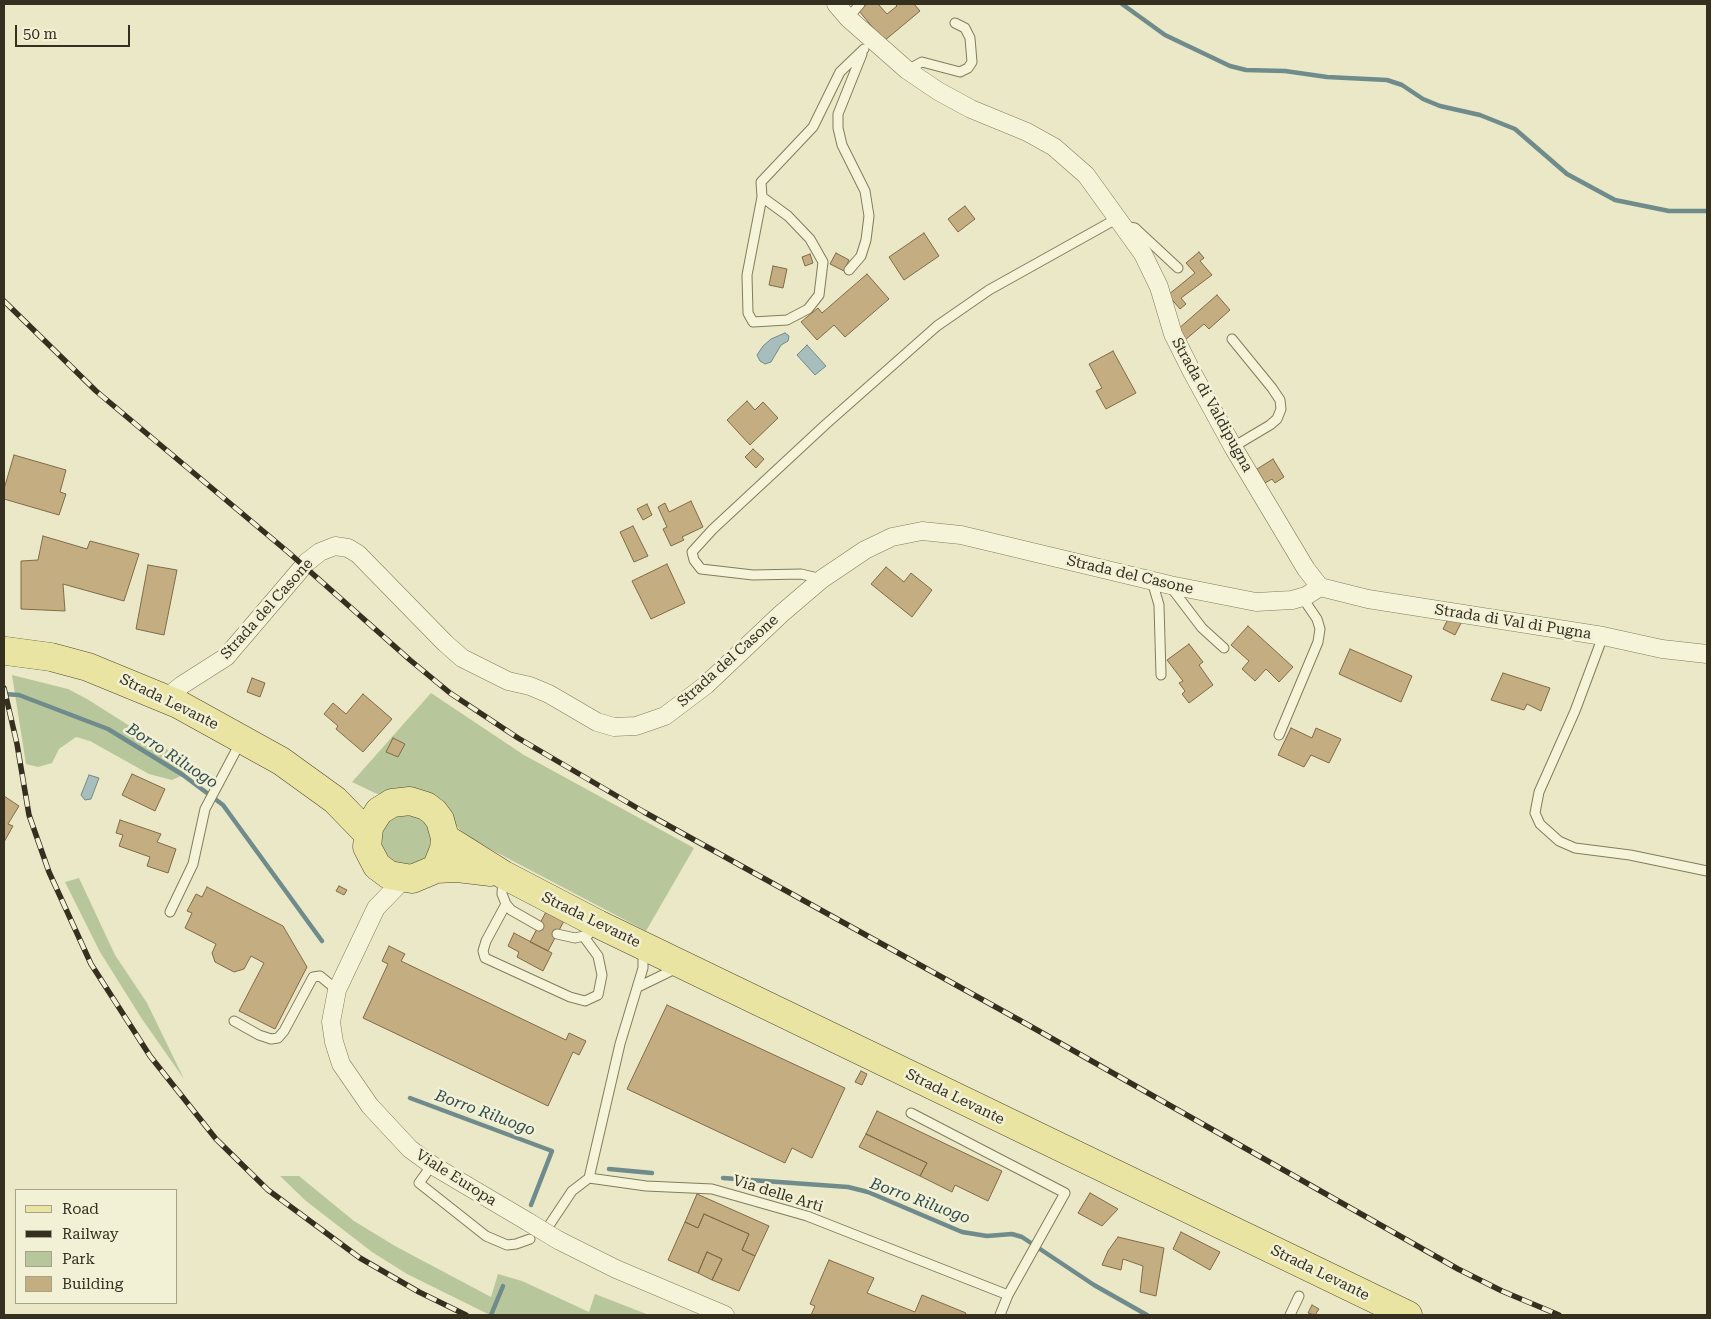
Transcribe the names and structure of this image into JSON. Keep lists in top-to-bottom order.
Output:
{
  "streets": {
    "main road": ["Strada Levante"],
    "street": [
      "Strada di Valdipugna",
      "Strada del Casone",
      "Strada di Val di Pugna",
      "Viale Europa"
    ],
    "lane": ["Via delle Arti"]
  },
  "crossings": [
    ["Strada di Valdipugna", "Strada del Casone"],
    ["Strada di Valdipugna", "Strada di Val di Pugna"],
    ["Strada del Casone", "Strada di Val di Pugna"],
    ["Strada del Casone", "Strada Levante"],
    ["Strada Levante", "Viale Europa"]
  ],
  "water": ["Borro Riluogo"],
  "legend": [
    "Road",
    "Railway",
    "Park",
    "Building"
  ],
  "scale_bar": "50 m"
}
